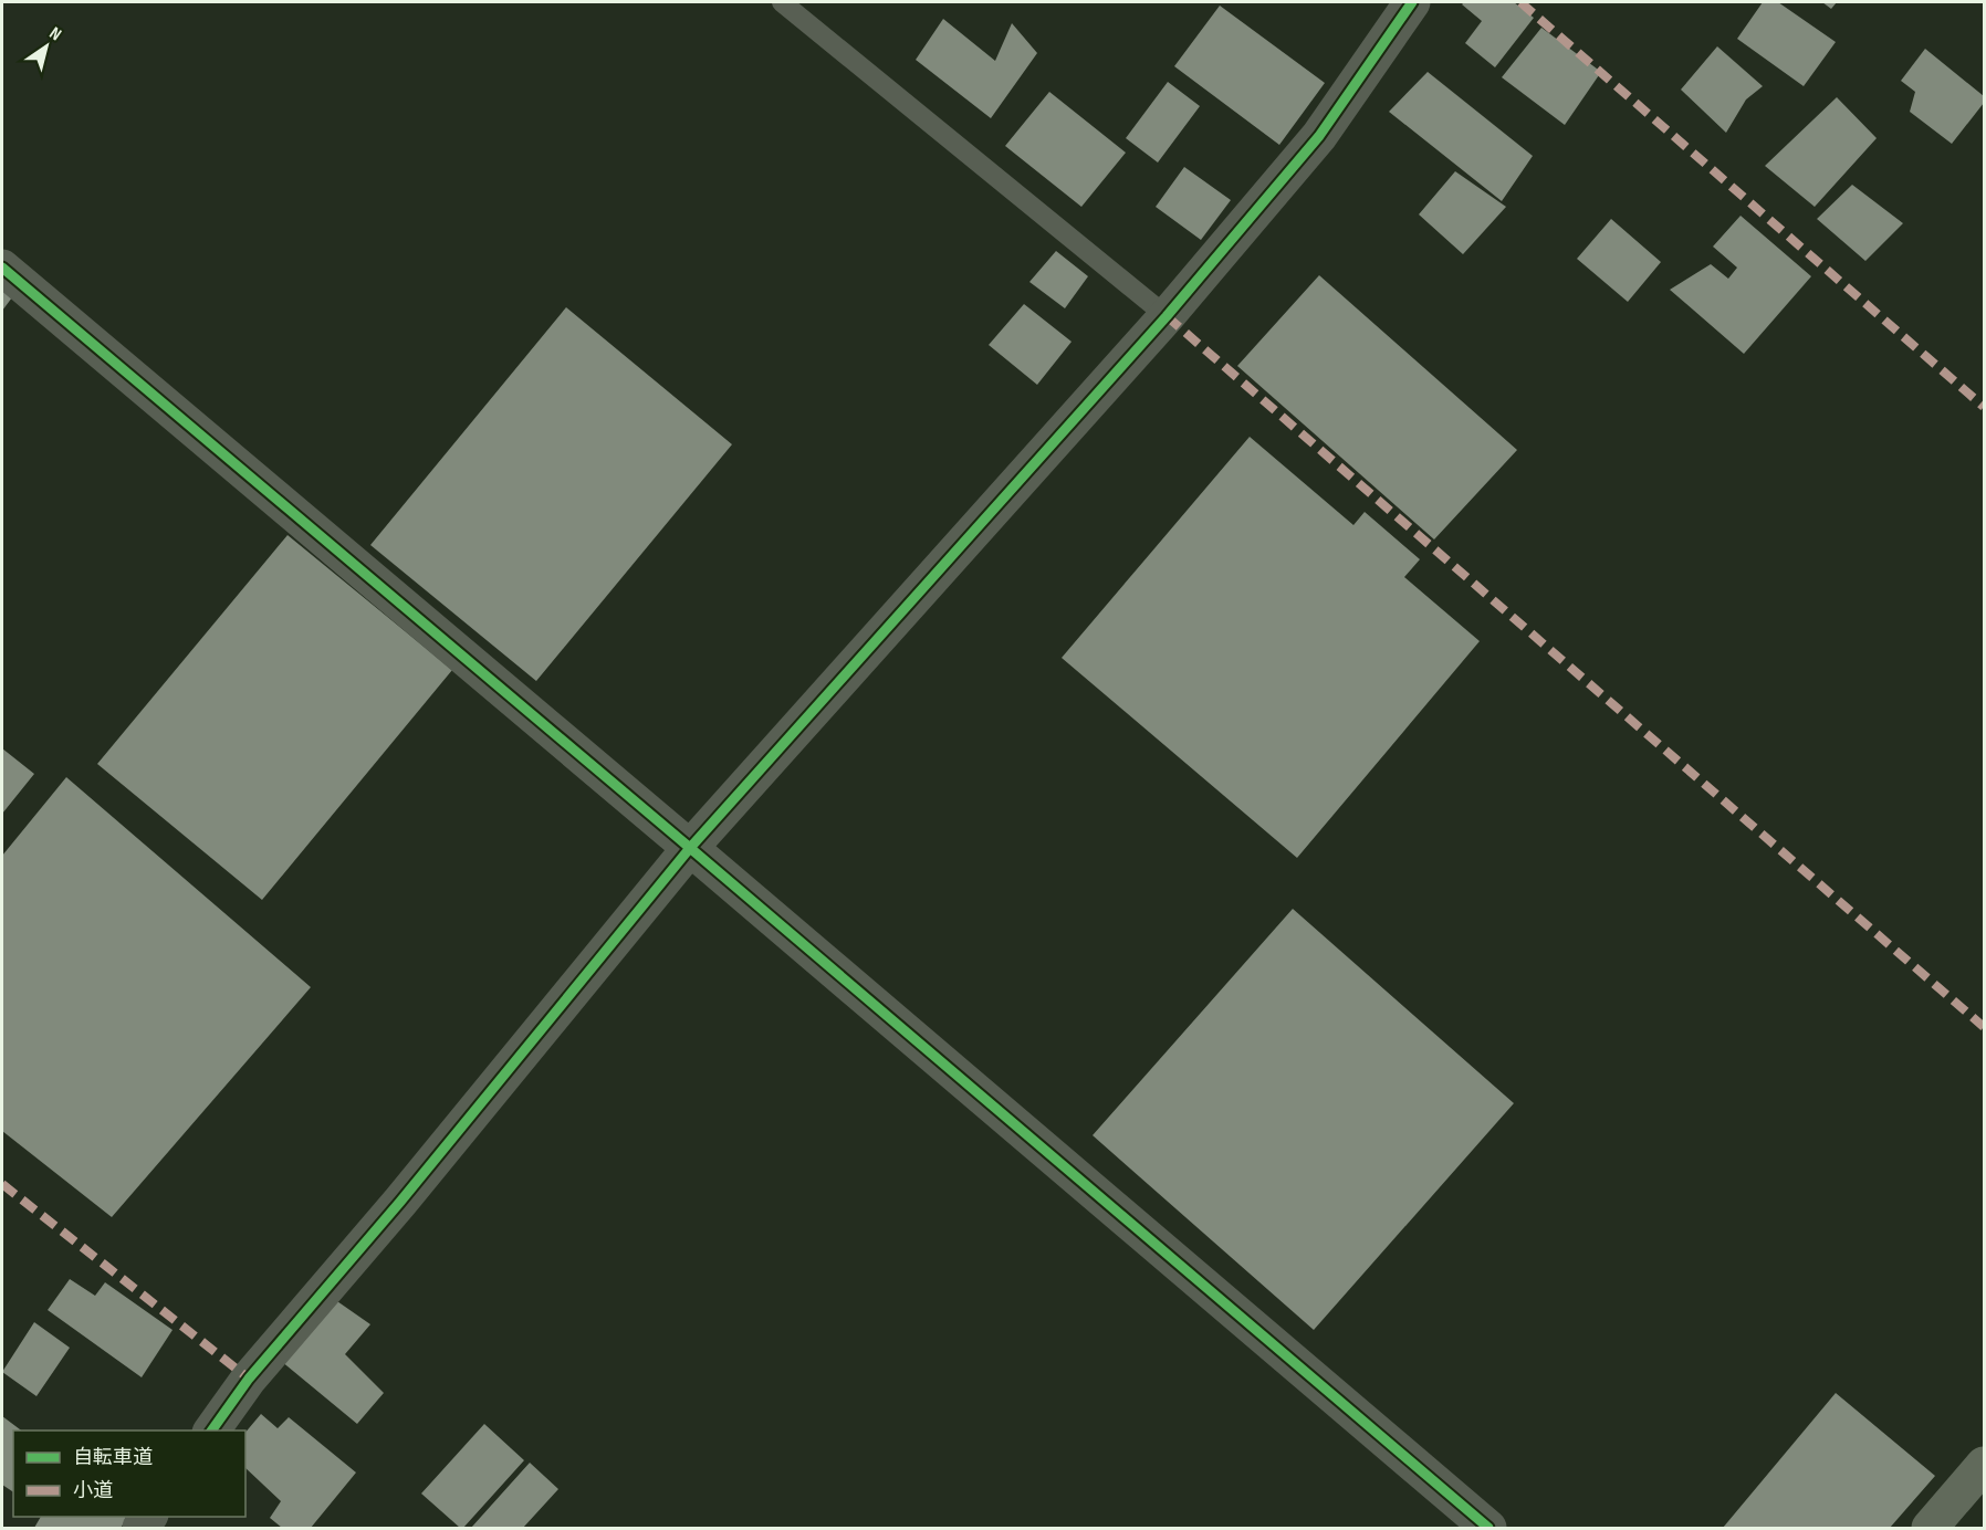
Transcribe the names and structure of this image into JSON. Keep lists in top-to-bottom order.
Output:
{
  "legend": ["自転車道", "小道"],
  "north": "top right"
}
